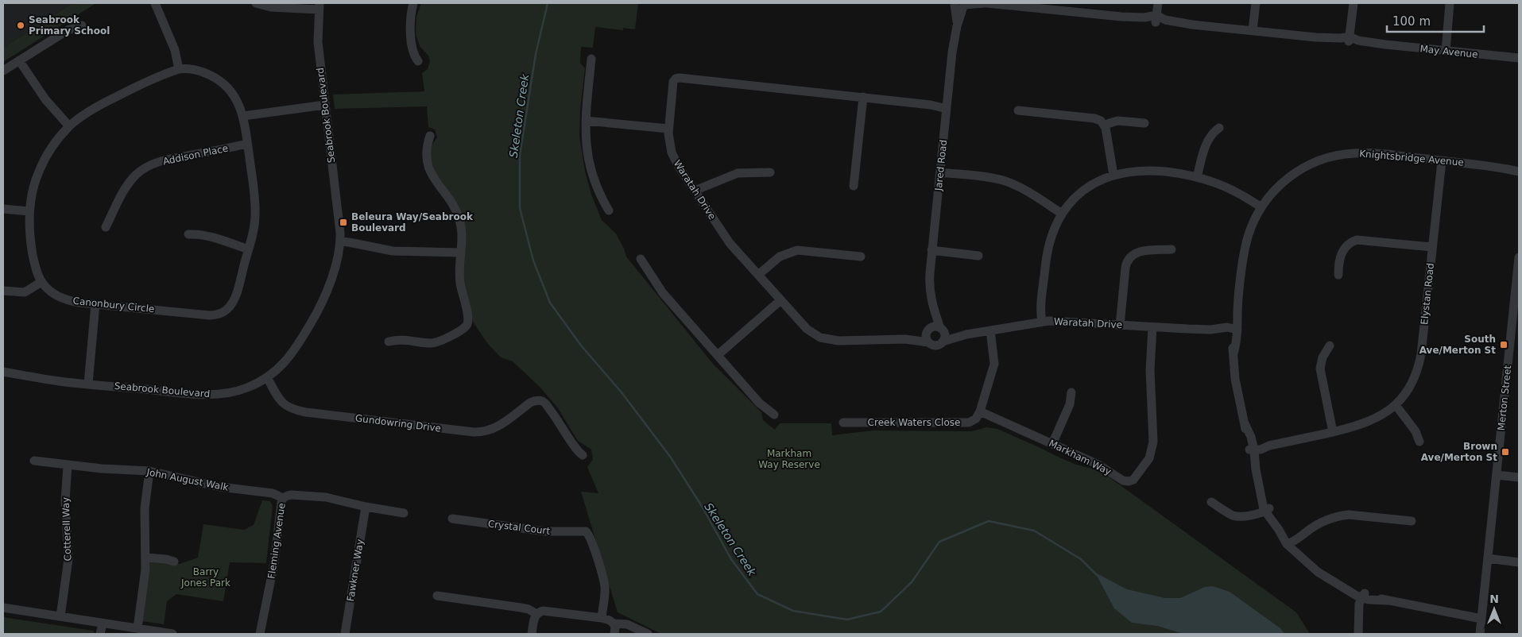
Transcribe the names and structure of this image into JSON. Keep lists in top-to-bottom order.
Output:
{
  "streets": {
    "street": [
      "May Avenue",
      "Seabrook Boulevard",
      "Addison Place",
      "Knightsbridge Avenue",
      "Jared Road",
      "Waratah Drive",
      "Elystan Road",
      "Canonbury Circle",
      "Merton Street",
      "Creek Waters Close",
      "Gundowring Drive",
      "Markham Way",
      "John August Walk",
      "Crystal Court",
      "Cotterell Way",
      "Fleming Avenue",
      "Fawkner Way"
    ]
  },
  "crossings": [
    ["May Avenue", "Jared Road"],
    ["Seabrook Boulevard", "Gundowring Drive"],
    ["Addison Place", "Canonbury Circle"],
    ["Knightsbridge Avenue", "Waratah Drive"],
    ["Knightsbridge Avenue", "Elystan Road"],
    ["Knightsbridge Avenue", "Merton Street"],
    ["Jared Road", "Waratah Drive"],
    ["Waratah Drive", "Markham Way"],
    ["Creek Waters Close", "Markham Way"],
    ["John August Walk", "Cotterell Way"],
    ["John August Walk", "Fleming Avenue"],
    ["Fleming Avenue", "Fawkner Way"]
  ],
  "water": ["Skeleton Creek"],
  "parks": ["Markham Way Reserve", "Barry Jones Park"],
  "places": {
    "other": ["Seabrook Primary School"],
    "transit": ["Beleura Way/Seabrook Boulevard", "South Ave/Merton St", "Brown Ave/Merton St"]
  },
  "scale_bar": "100 m",
  "north": "top"
}
